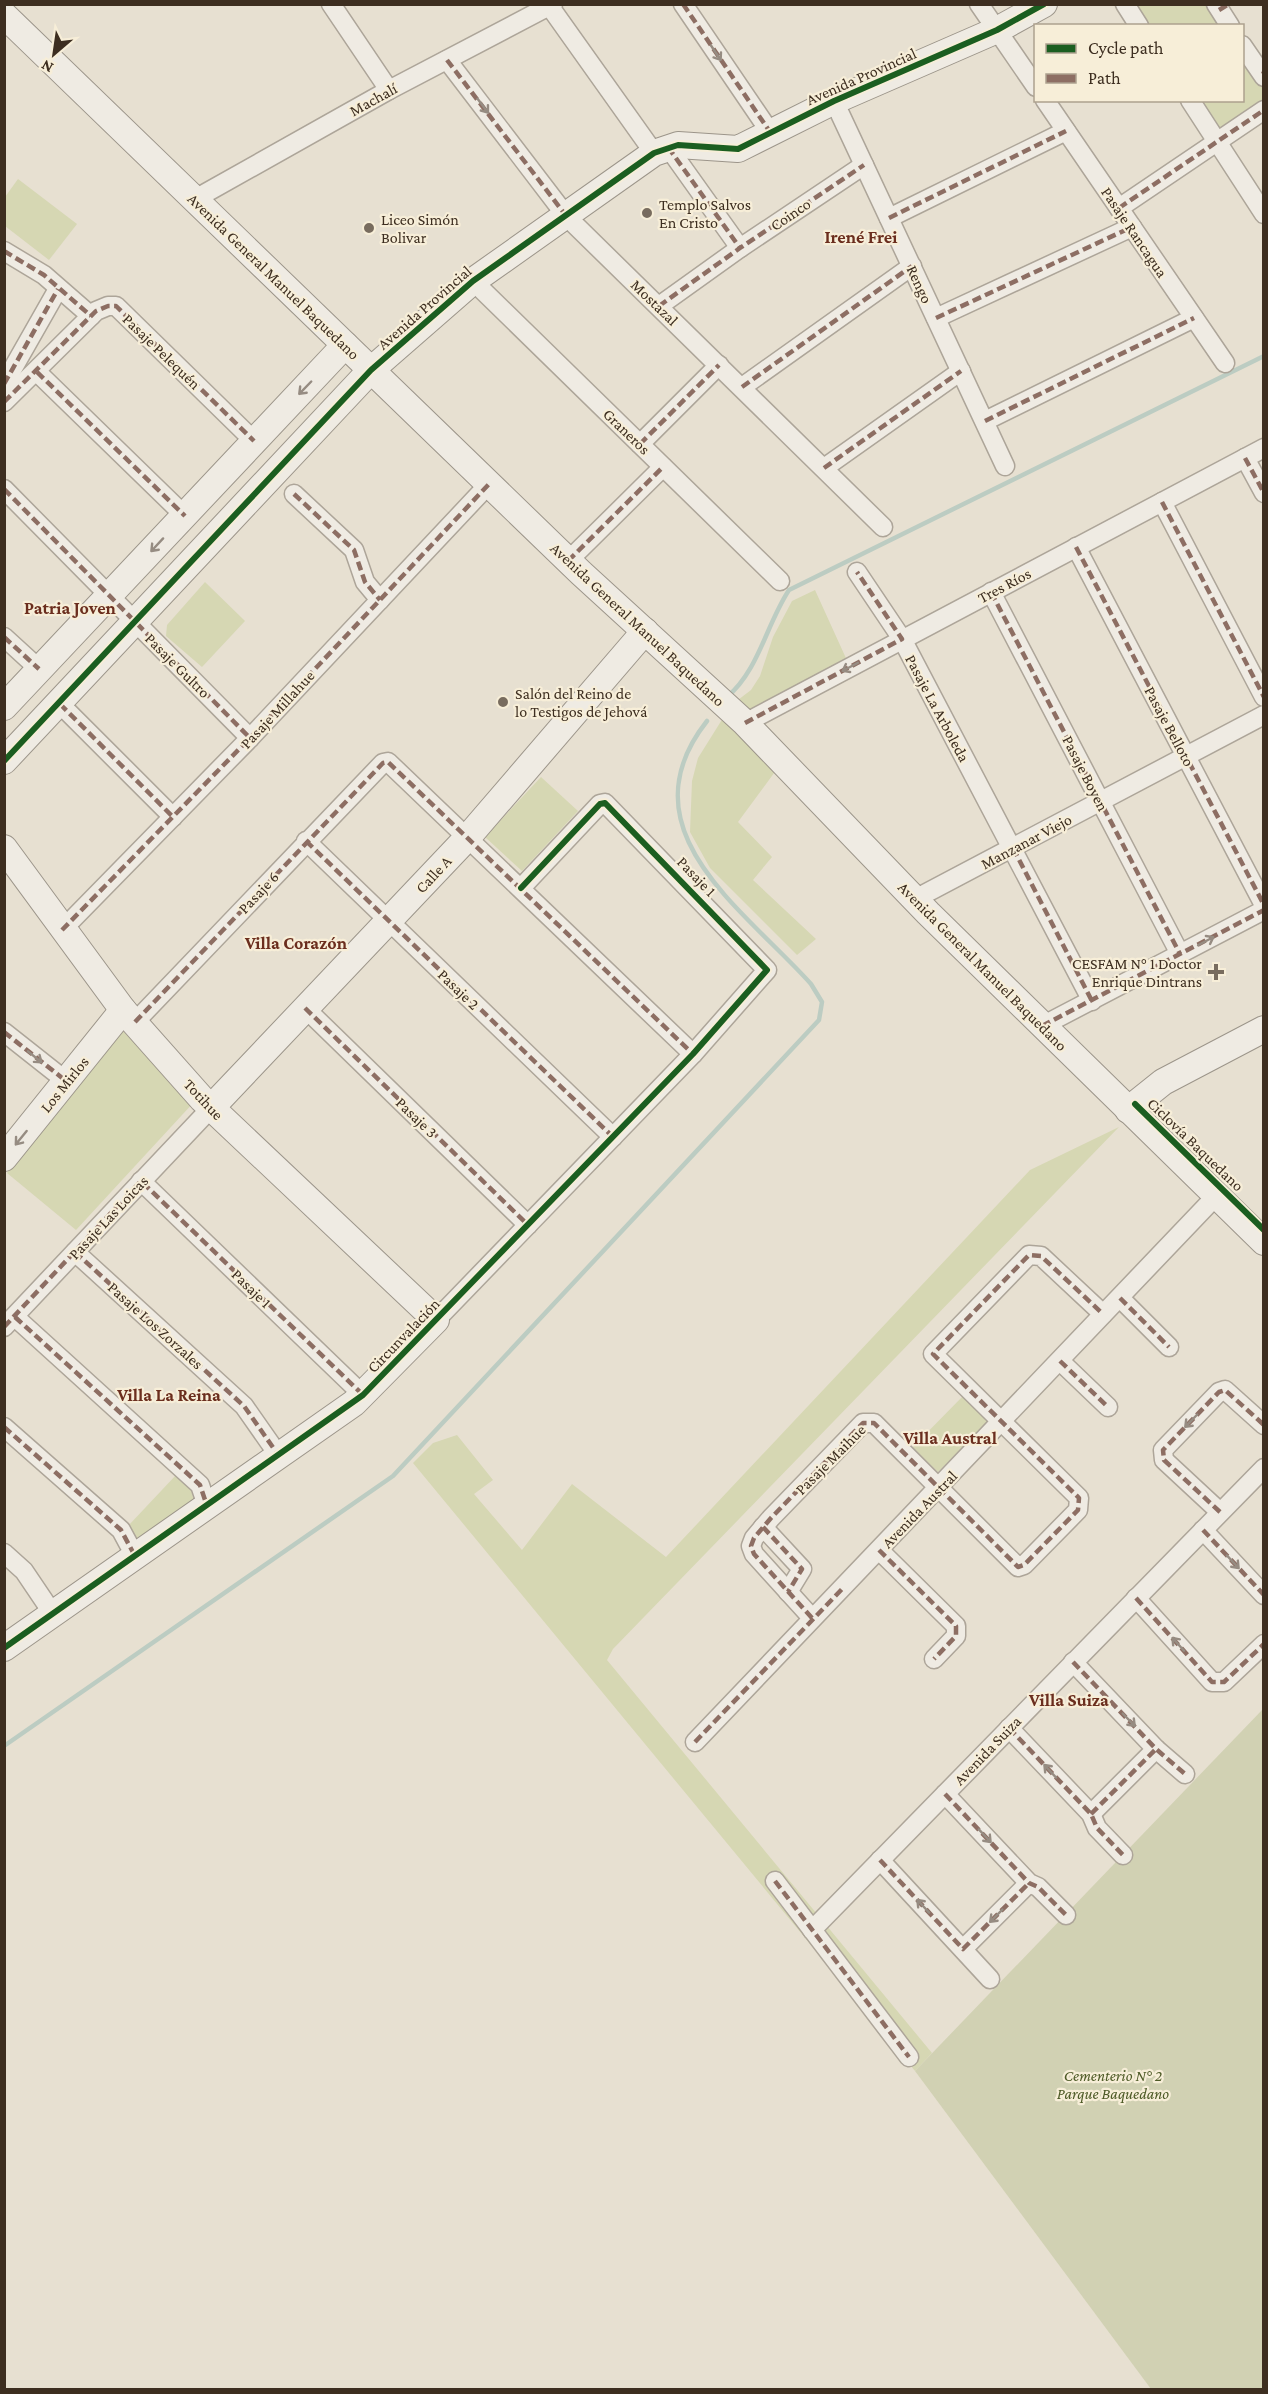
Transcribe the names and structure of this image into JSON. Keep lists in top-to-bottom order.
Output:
{
  "streets": {
    "street": [
      "Avenida Provincial",
      "Machalí",
      "Coinco",
      "Pasaje Rancagua",
      "Avenida General Manuel Baquedano",
      "Rengo",
      "Mostazal",
      "Pasaje Pelequén",
      "Graneros",
      "Tres Ríos",
      "Pasaje Gultro",
      "Pasaje La Arboleda",
      "Pasaje Millahue",
      "Pasaje Belloto",
      "Pasaje Boyen",
      "Manzanar Viejo",
      "Calle A",
      "Pasaje 1",
      "Pasaje 6",
      "Pasaje 2",
      "Los Mirlos",
      "Totihue",
      "Pasaje 3",
      "Pasaje Las Loicas",
      "Pasaje Los Zorzales",
      "Circunvalación",
      "Pasaje Maihue",
      "Avenida Austral",
      "Avenida Suiza"
    ],
    "cycle path": ["Ciclovía Baquedano"]
  },
  "crossings": [
    ["Avenida Provincial", "Avenida General Manuel Baquedano"],
    ["Avenida Provincial", "Rengo"],
    ["Avenida Provincial", "Mostazal"],
    ["Avenida Provincial", "Graneros"],
    ["Avenida Provincial", "Pasaje Gultro"],
    ["Machalí", "Avenida General Manuel Baquedano"],
    ["Machalí", "Mostazal"],
    ["Coinco", "Rengo"],
    ["Coinco", "Mostazal"],
    ["Avenida General Manuel Baquedano", "Tres Ríos"],
    ["Avenida General Manuel Baquedano", "Pasaje Millahue"],
    ["Avenida General Manuel Baquedano", "Manzanar Viejo"],
    ["Avenida General Manuel Baquedano", "Calle A"],
    ["Avenida General Manuel Baquedano", "Avenida Austral"],
    ["Tres Ríos", "Pasaje La Arboleda"],
    ["Tres Ríos", "Pasaje Belloto"],
    ["Tres Ríos", "Pasaje Boyen"],
    ["Pasaje Gultro", "Pasaje Millahue"],
    ["Pasaje La Arboleda", "Manzanar Viejo"],
    ["Pasaje Millahue", "Totihue"],
    ["Pasaje Belloto", "Manzanar Viejo"],
    ["Pasaje Boyen", "Manzanar Viejo"],
    ["Calle A", "Pasaje 6"],
    ["Calle A", "Pasaje 2"],
    ["Calle A", "Totihue"],
    ["Calle A", "Pasaje 3"],
    ["Calle A", "Pasaje Las Loicas"],
    ["Pasaje 1", "Pasaje Las Loicas"],
    ["Pasaje 1", "Circunvalación"],
    ["Pasaje 6", "Pasaje 2"],
    ["Pasaje 6", "Los Mirlos"],
    ["Pasaje 6", "Totihue"],
    ["Pasaje 2", "Circunvalación"],
    ["Los Mirlos", "Totihue"],
    ["Totihue", "Pasaje Las Loicas"],
    ["Totihue", "Circunvalación"],
    ["Pasaje 3", "Circunvalación"],
    ["Pasaje Las Loicas", "Pasaje Los Zorzales"],
    ["Pasaje Los Zorzales", "Circunvalación"],
    ["Pasaje Maihue", "Avenida Austral"]
  ],
  "one_way": ["Los Mirlos"],
  "districts": [
    "Irené Frei",
    "Patria Joven",
    "Villa Corazón",
    "Villa La Reina",
    "Villa Austral",
    "Villa Suiza"
  ],
  "parks": ["Cementerio N° 2 Parque Baquedano"],
  "places": {
    "other": ["Templo Salvos En Cristo", "Liceo Simón Bolivar", "Salón del Reino de lo Testigos de Jehová"],
    "health": ["CESFAM N° 1 Doctor Enrique Dintrans"]
  },
  "legend": ["Cycle path", "Path"],
  "north": "bottom left"
}
